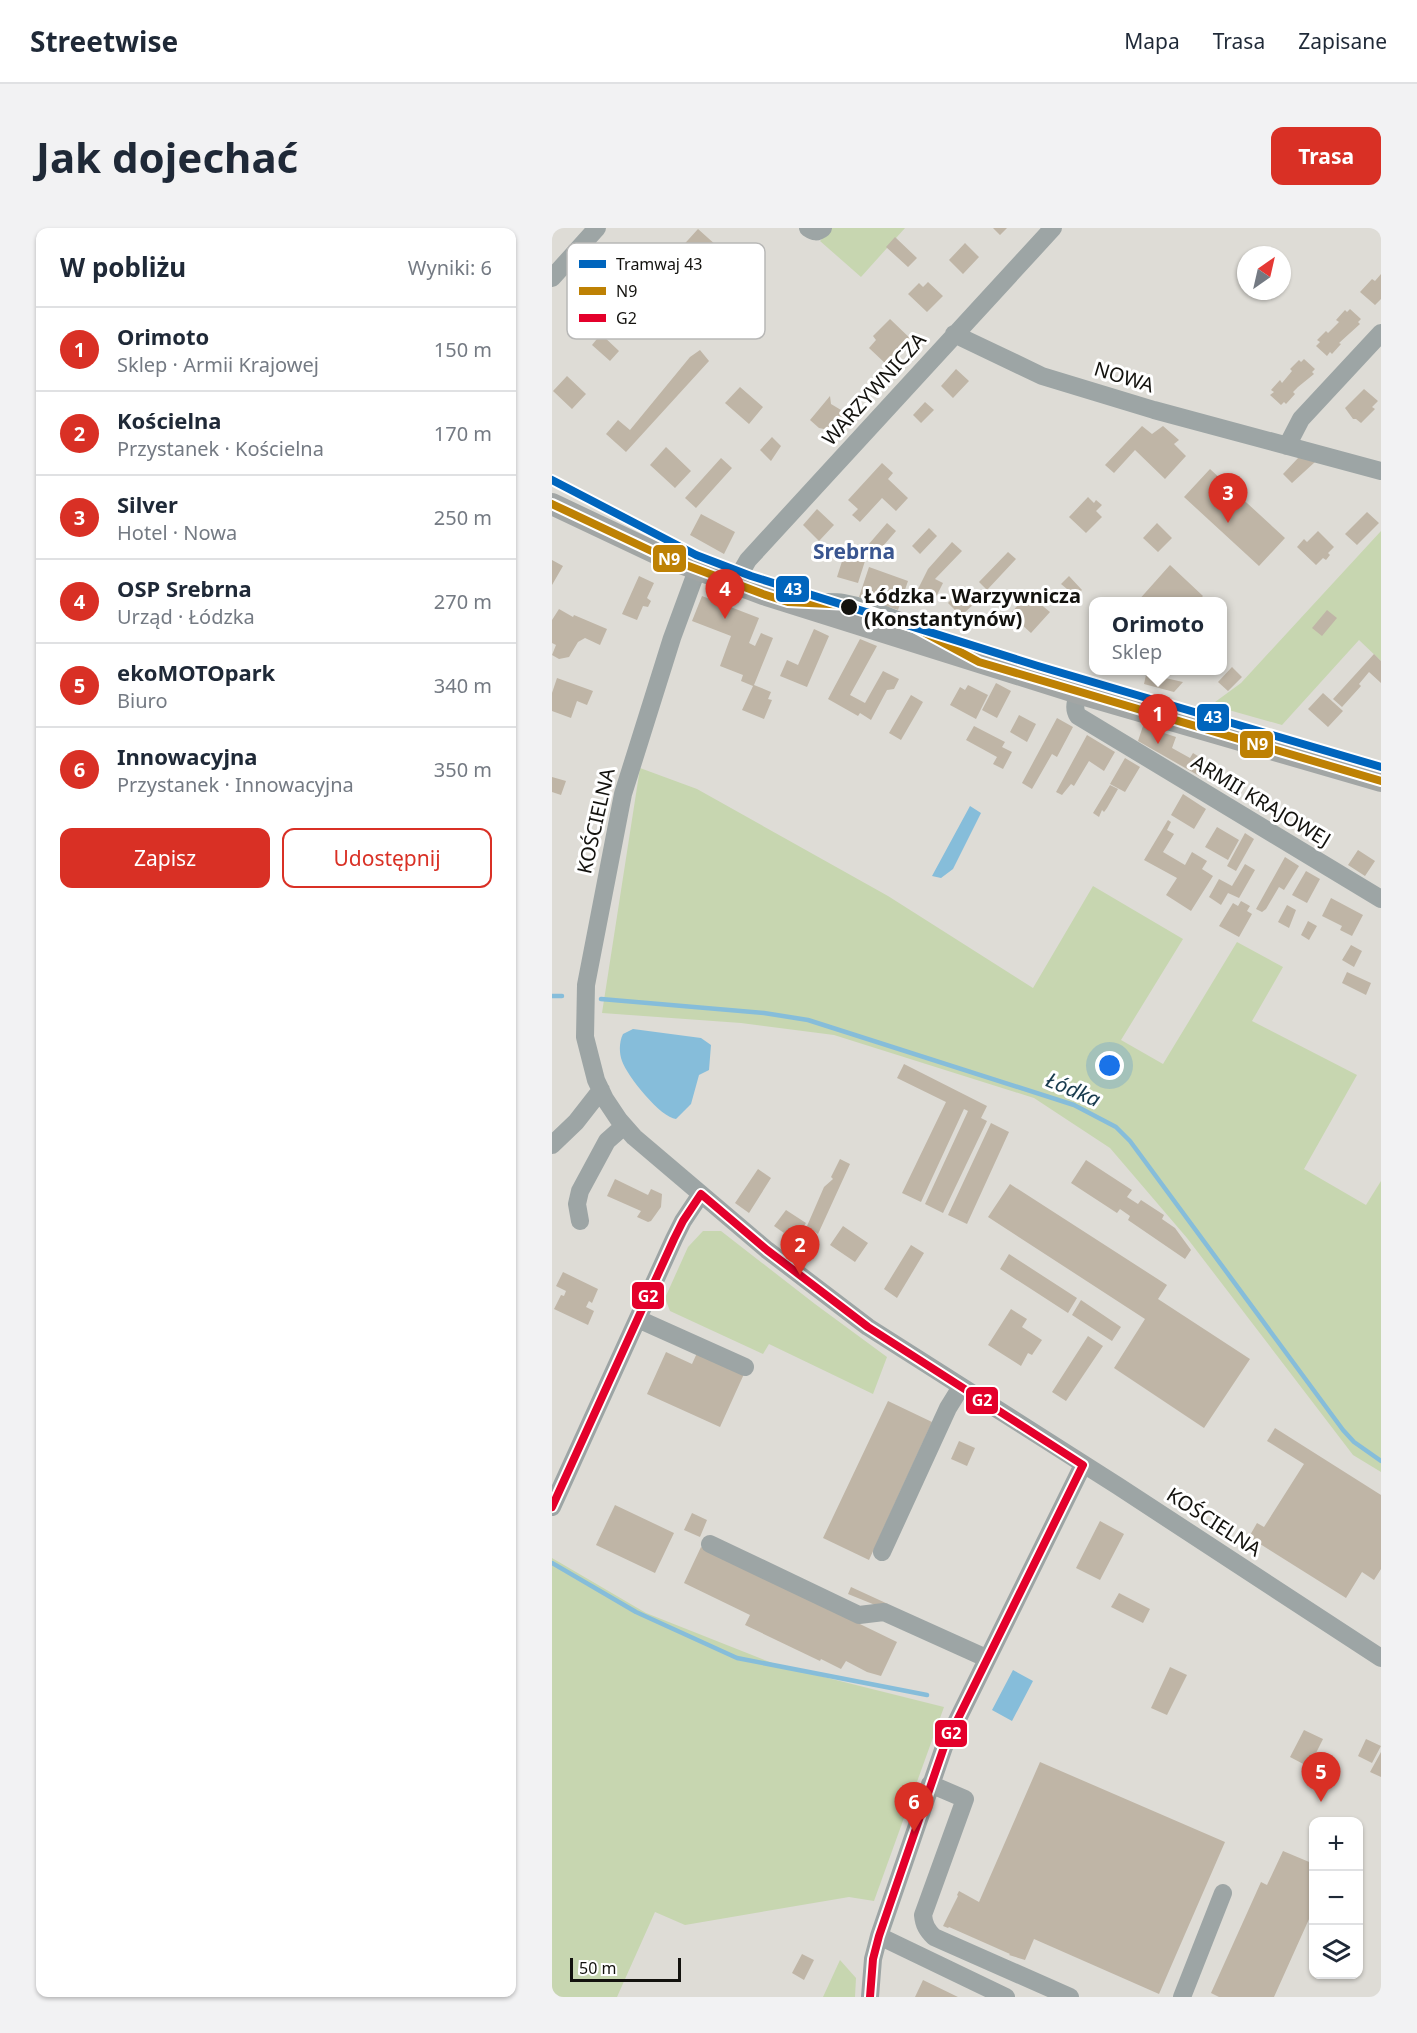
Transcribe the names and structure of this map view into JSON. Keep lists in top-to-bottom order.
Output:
{
  "streets": {
    "street": [
      "NOWA",
      "WARZYWNICZA",
      "ARMII KRAJOWEJ",
      "KOŚCIELNA"
    ]
  },
  "crossings": [
    ["NOWA", "WARZYWNICZA"]
  ],
  "districts": ["Srebrna"],
  "water": ["Łódka"],
  "places": ["Łódzka - Warzywnicza (Konstantynów)"],
  "lines": ["tram line 43", "transit line N9", "transit line G2"],
  "legend": ["Tramwaj 43", "N9", "G2"],
  "scale_bar": "50 m",
  "north": "top right",
  "page": {
    "header": "Streetwise",
    "nav": ["Mapa", "Trasa", "Zapisane"],
    "buttons": [
      "Trasa",
      ["Zapisz", "Udostępnij"]
    ],
    "title": "Jak dojechać",
    "heading": ["W pobliżu", "Wyniki: 6"],
    "list": [
      {
        "mark": "1",
        "name": "Orimoto",
        "note": "Sklep · Armii Krajowej",
        "value": "150 m"
      },
      {
        "mark": "2",
        "name": "Kościelna",
        "note": "Przystanek · Kościelna",
        "value": "170 m"
      },
      {
        "mark": "3",
        "name": "Silver",
        "note": "Hotel · Nowa",
        "value": "250 m"
      },
      {
        "mark": "4",
        "name": "OSP Srebrna",
        "note": "Urząd · Łódzka",
        "value": "270 m"
      },
      {
        "mark": "5",
        "name": "ekoMOTOpark",
        "note": "Biuro",
        "value": "340 m"
      },
      {
        "mark": "6",
        "name": "Innowacyjna",
        "note": "Przystanek · Innowacyjna",
        "value": "350 m"
      }
    ],
    "pins": [
      "3",
      "4",
      "1",
      "2",
      "5",
      "6"
    ],
    "popup": ["Orimoto", "Sklep"],
    "map_buttons": ["+", "−"],
    "scale": "50 m"
  }
}
